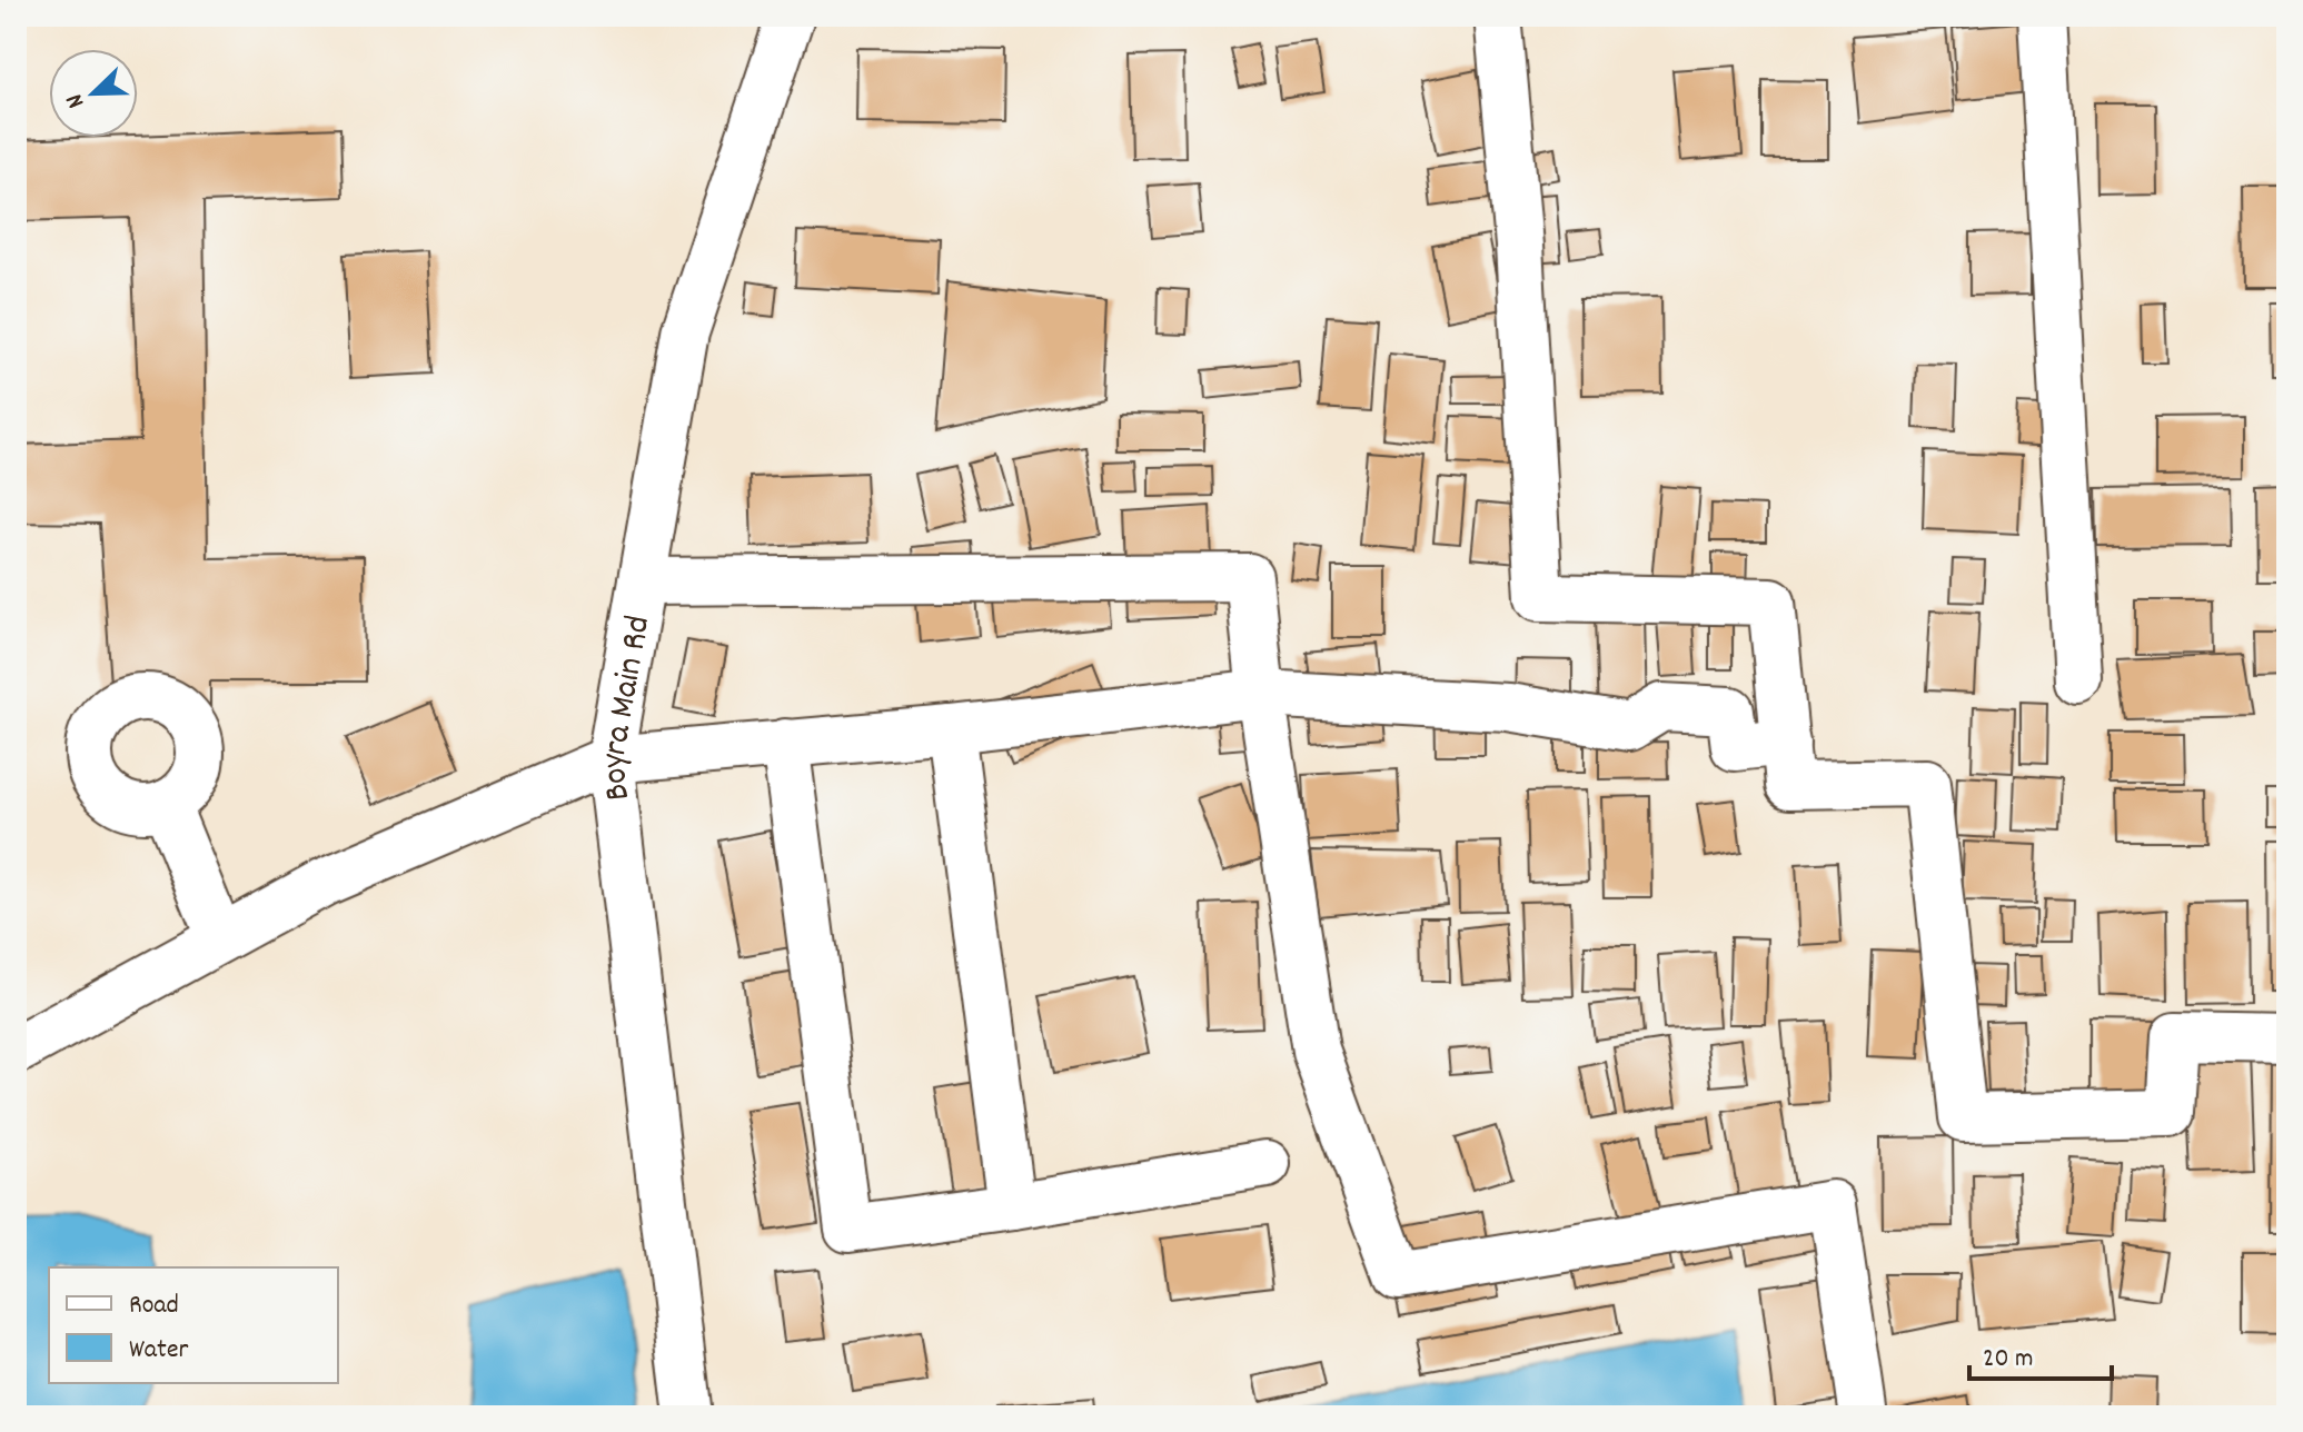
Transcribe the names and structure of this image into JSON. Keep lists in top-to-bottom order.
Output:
{
  "streets": {
    "street": ["Boyra Main Rd"]
  },
  "legend": ["Road", "Water"],
  "scale_bar": "20 m",
  "north": "bottom left"
}
